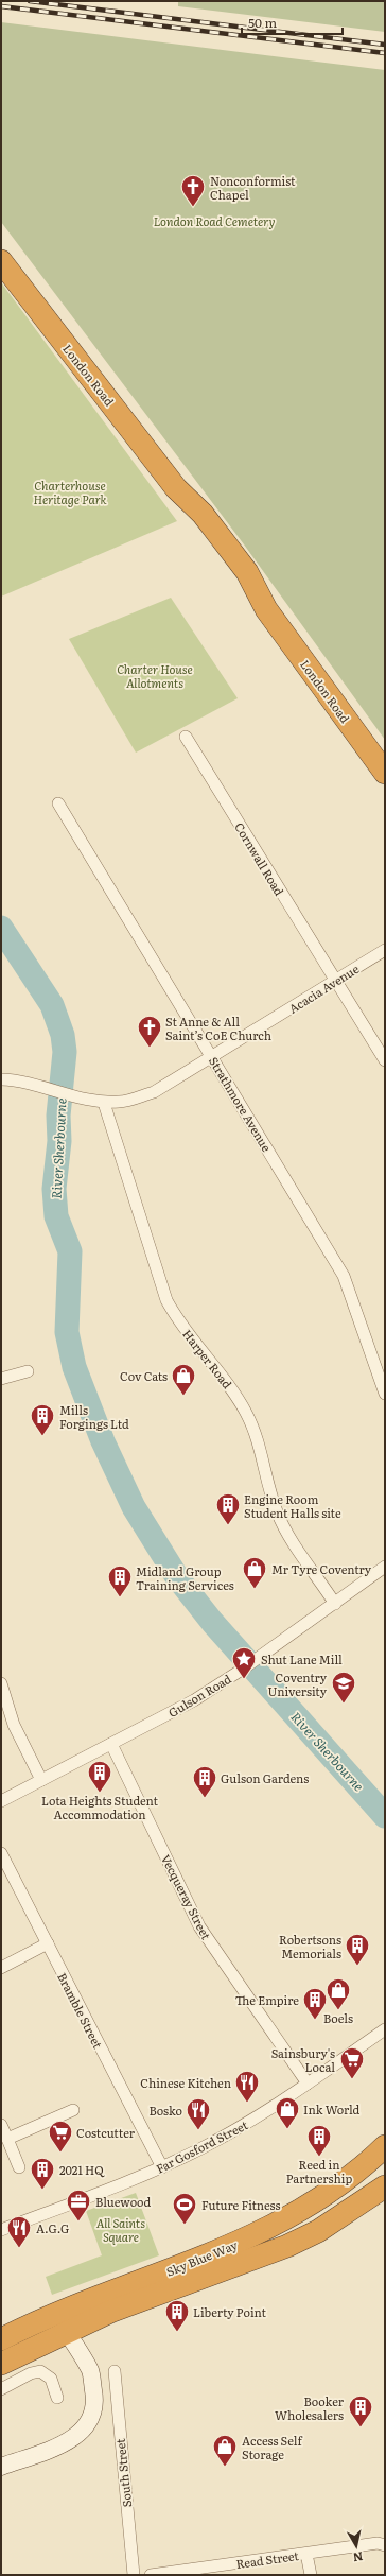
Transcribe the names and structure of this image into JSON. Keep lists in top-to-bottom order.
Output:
{
  "streets": {
    "highway": ["London Road", "Sky Blue Way"],
    "street": [
      "Cornwall Road",
      "Acacia Avenue",
      "Strathmore Avenue",
      "Harper Road",
      "Gulson Road",
      "Vecqueray Street",
      "Bramble Street",
      "Far Gosford Street",
      "South Street",
      "Read Street"
    ]
  },
  "crossings": [
    ["Cornwall Road", "Acacia Avenue"],
    ["Acacia Avenue", "Strathmore Avenue"],
    ["Acacia Avenue", "Harper Road"],
    ["Harper Road", "Gulson Road"],
    ["Gulson Road", "Vecqueray Street"],
    ["Vecqueray Street", "Far Gosford Street"],
    ["Bramble Street", "Far Gosford Street"]
  ],
  "water": ["River Sherbourne"],
  "parks": [
    "London Road Cemetery",
    "Charterhouse Heritage Park",
    "Charter House Allotments",
    "All Saints Square"
  ],
  "places": {
    "church": ["Nonconformist Chapel", "St Anne & All Saint’s CoE Church"],
    "shop": [
      "Cov Cats",
      "Mr Tyre Coventry",
      "Boels",
      "Ink World",
      "Access Self Storage"
    ],
    "building": [
      "Mills Forgings Ltd",
      "Engine Room Student Halls site",
      "Midland Group Training Services",
      "Lota Heights Student Accommodation",
      "Gulson Gardens",
      "Robertsons Memorials",
      "The Empire",
      "Reed in Partnership",
      "2021 HQ",
      "Liberty Point",
      "Booker Wholesalers"
    ],
    "place": ["Shut Lane Mill"],
    "school or university": ["Coventry University"],
    "supermarket": ["Sainsbury's Local", "Costcutter"],
    "restaurant": ["Chinese Kitchen", "Bosko", "A.G.G"],
    "office": ["Bluewood"],
    "sports": ["Future Fitness"]
  },
  "scale_bar": "50 m",
  "north": "bottom"
}
